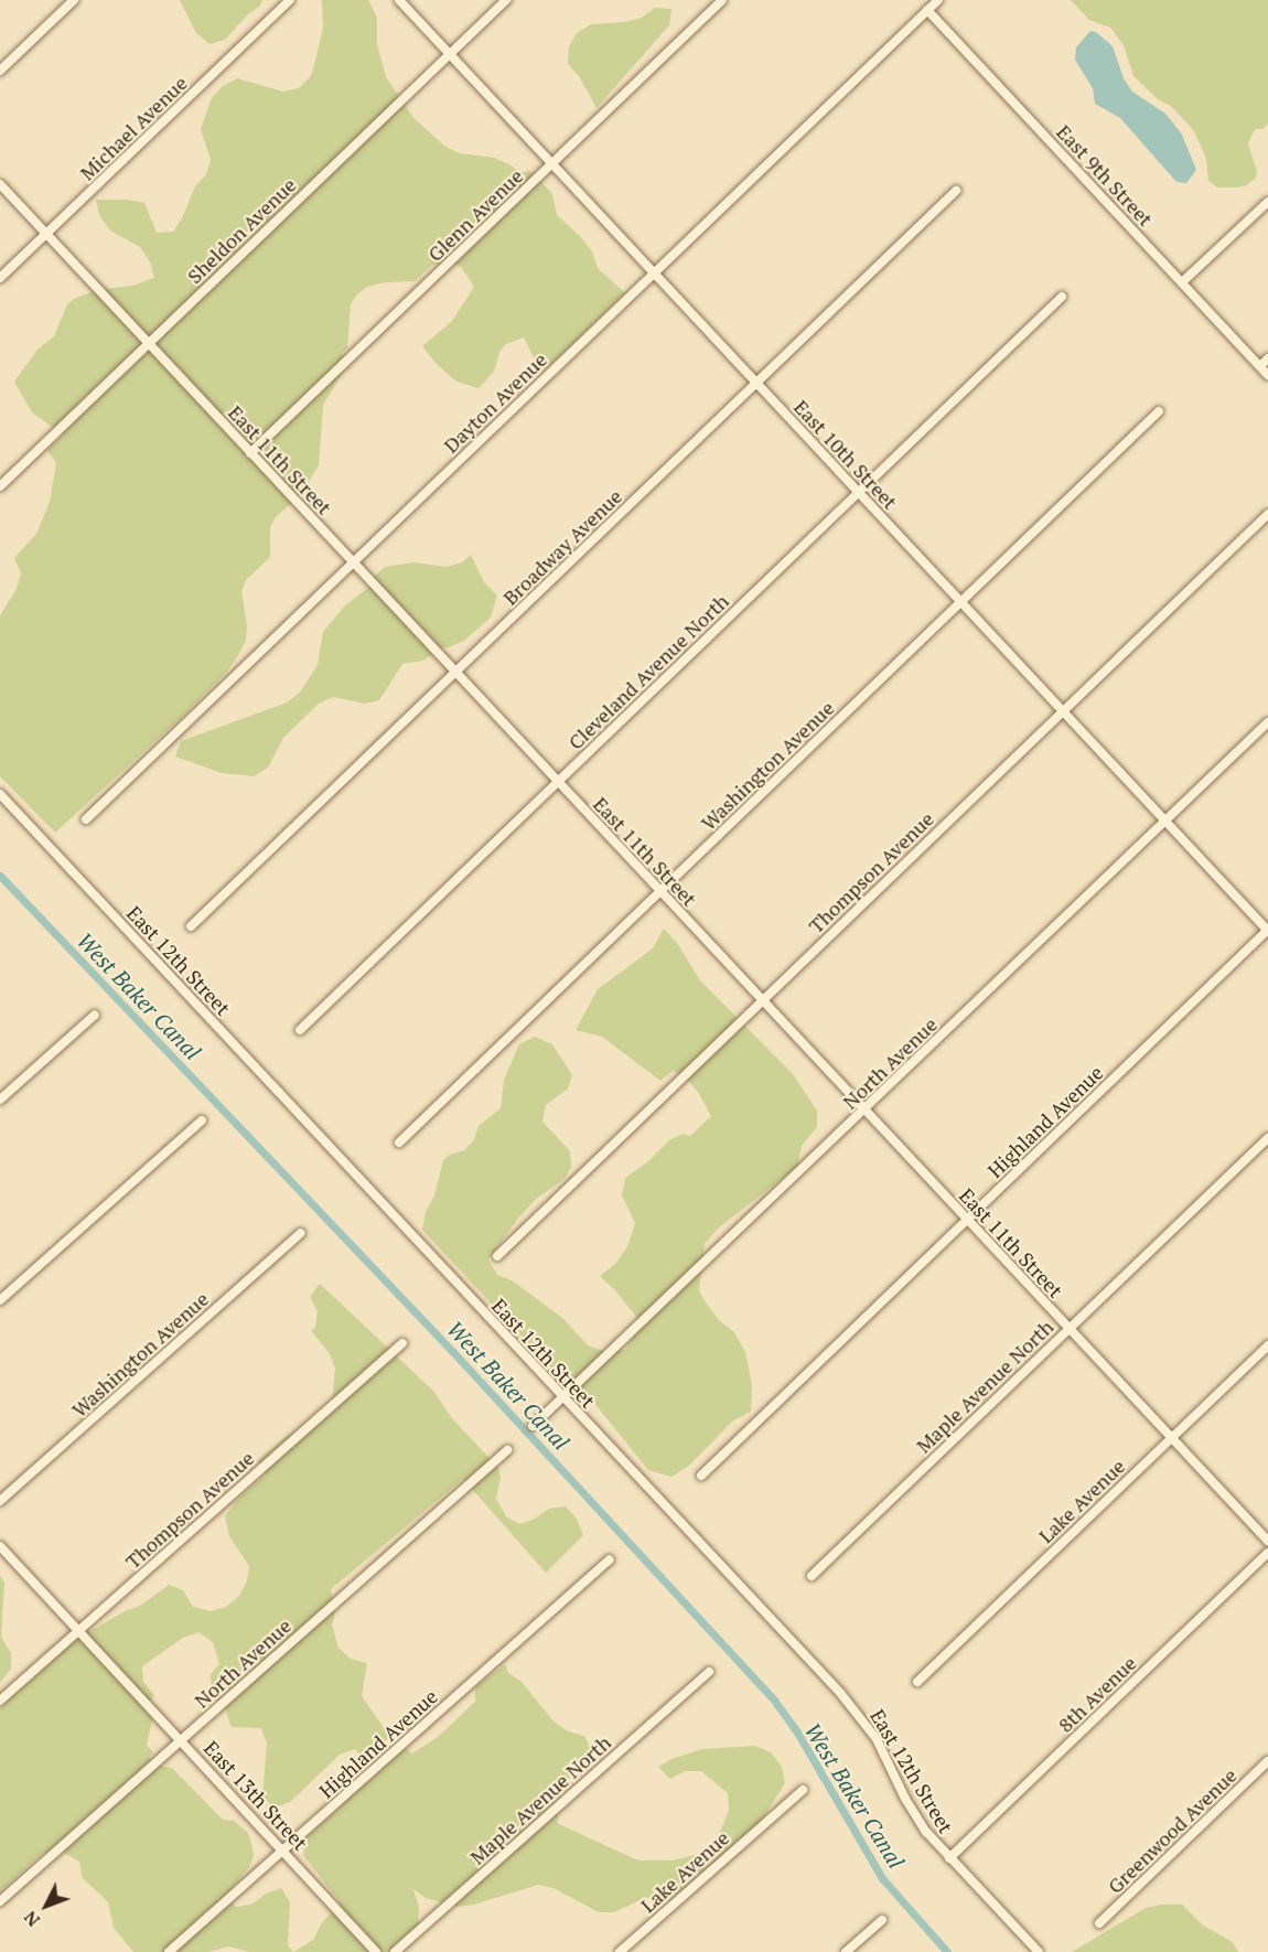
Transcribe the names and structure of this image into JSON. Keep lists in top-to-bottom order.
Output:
{
  "streets": {
    "street": [
      "Michael Avenue",
      "East 9th Street",
      "Glenn Avenue",
      "Sheldon Avenue",
      "Dayton Avenue",
      "East 10th Street",
      "East 11th Street",
      "Broadway Avenue",
      "Cleveland Avenue North",
      "Washington Avenue",
      "Thompson Avenue",
      "East 12th Street",
      "North Avenue",
      "Highland Avenue",
      "Maple Avenue North",
      "Lake Avenue",
      "8th Avenue",
      "East 13th Street",
      "Greenwood Avenue"
    ]
  },
  "crossings": [
    ["Michael Avenue", "East 11th Street"],
    ["East 9th Street", "Dayton Avenue"],
    ["Glenn Avenue", "East 10th Street"],
    ["Glenn Avenue", "East 11th Street"],
    ["Sheldon Avenue", "East 10th Street"],
    ["Sheldon Avenue", "East 11th Street"],
    ["Dayton Avenue", "East 10th Street"],
    ["Dayton Avenue", "East 11th Street"],
    ["East 10th Street", "Broadway Avenue"],
    ["East 10th Street", "Cleveland Avenue North"],
    ["East 10th Street", "Washington Avenue"],
    ["East 10th Street", "Thompson Avenue"],
    ["East 10th Street", "North Avenue"],
    ["East 10th Street", "Highland Avenue"],
    ["East 11th Street", "Broadway Avenue"],
    ["East 11th Street", "Cleveland Avenue North"],
    ["East 11th Street", "Washington Avenue"],
    ["East 11th Street", "Thompson Avenue"],
    ["East 11th Street", "North Avenue"],
    ["East 11th Street", "Highland Avenue"],
    ["East 11th Street", "Maple Avenue North"],
    ["East 11th Street", "Lake Avenue"],
    ["Thompson Avenue", "East 13th Street"],
    ["East 12th Street", "North Avenue"],
    ["East 12th Street", "8th Avenue"],
    ["North Avenue", "East 13th Street"],
    ["Highland Avenue", "East 13th Street"]
  ],
  "water": ["West Baker Canal"],
  "north": "bottom left"
}
